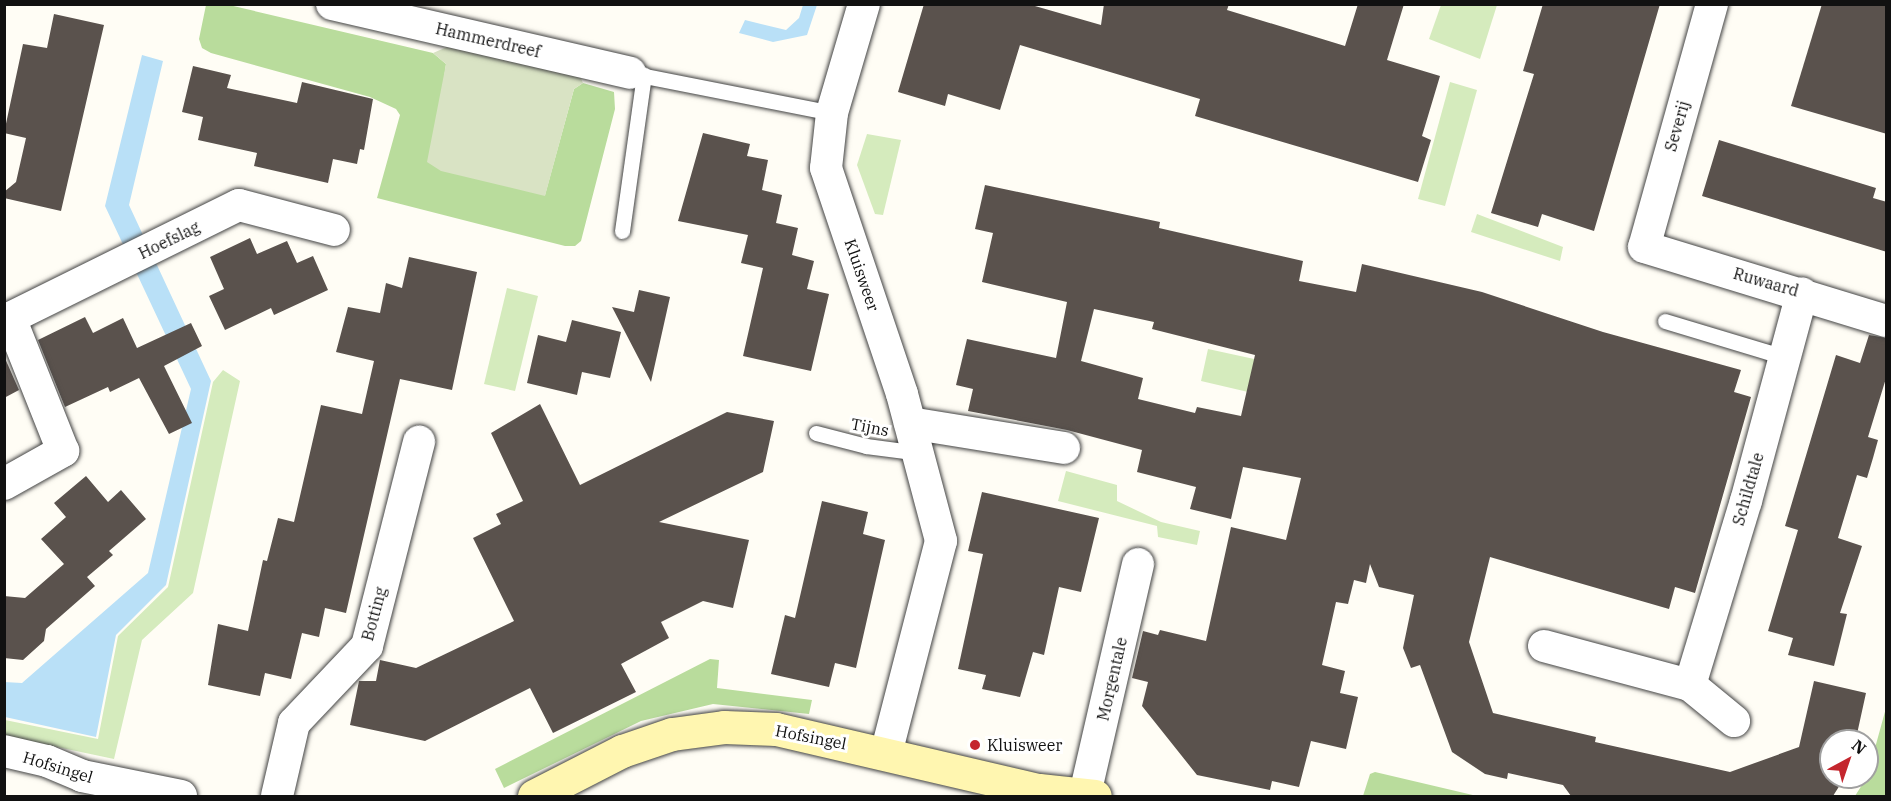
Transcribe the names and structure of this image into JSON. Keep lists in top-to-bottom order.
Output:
{
  "streets": {
    "street": [
      "Hammerdreef",
      "Severij",
      "Hoefslag",
      "Kluisweer",
      "Ruwaard",
      "Schildtale",
      "Botting",
      "Morgentale",
      "Hofsingel"
    ],
    "lane": ["Tijns"]
  },
  "crossings": [
    ["Hammerdreef", "Kluisweer"],
    ["Severij", "Ruwaard"],
    ["Kluisweer", "Tijns"],
    ["Kluisweer", "Hofsingel"],
    ["Ruwaard", "Schildtale"],
    ["Morgentale", "Hofsingel"]
  ],
  "places": ["Kluisweer"],
  "north": "top right"
}
